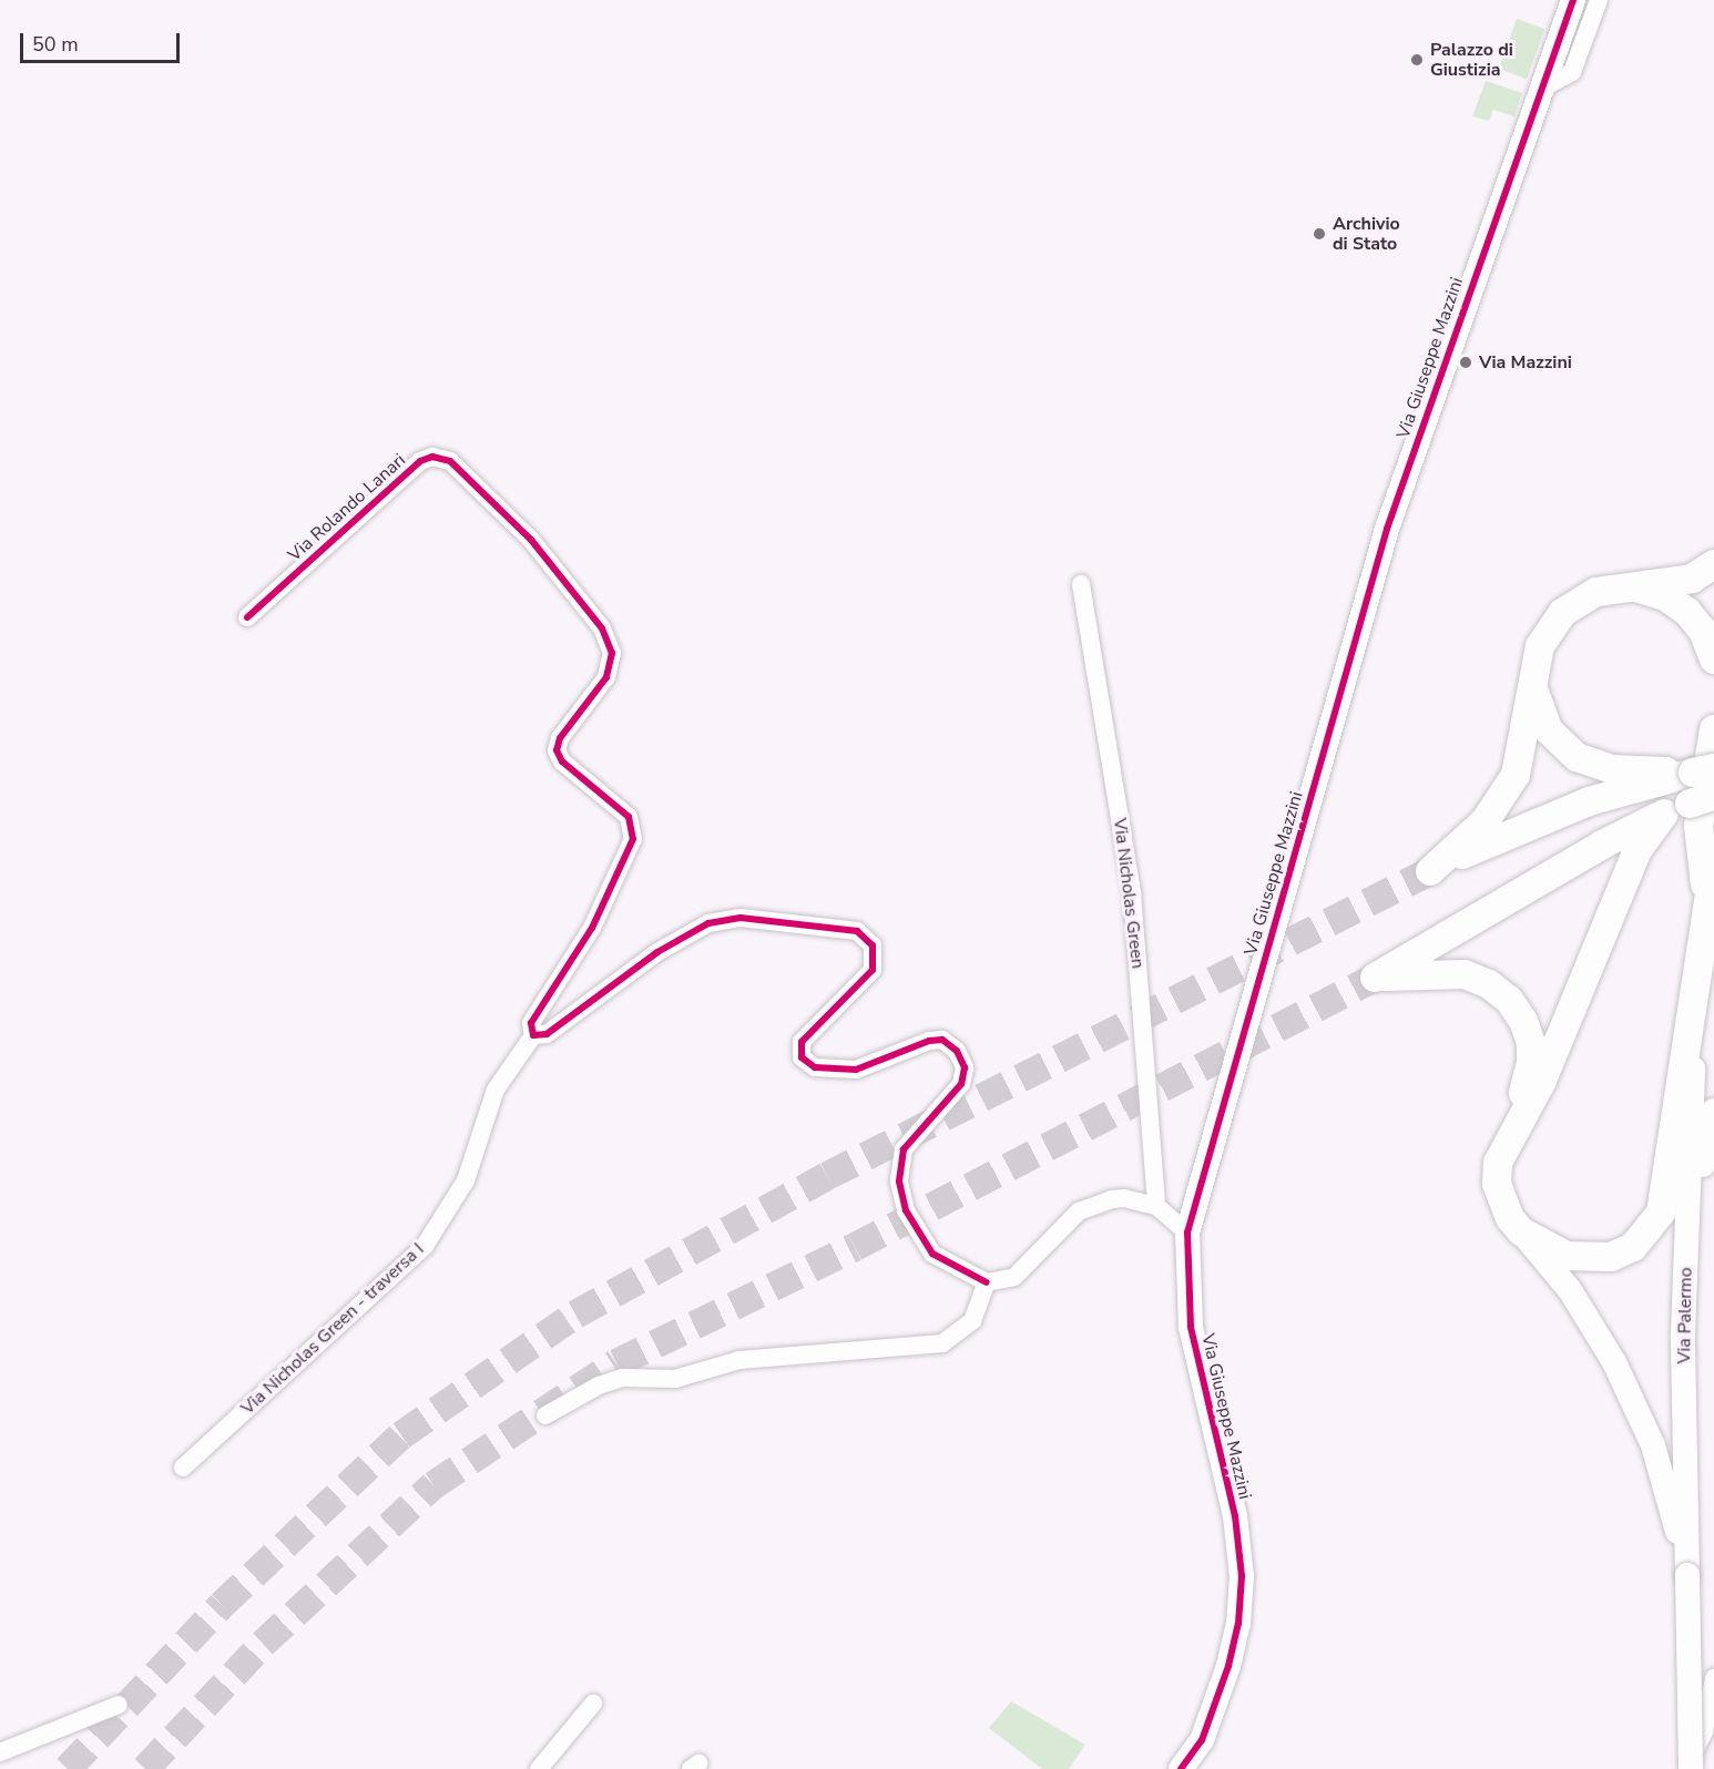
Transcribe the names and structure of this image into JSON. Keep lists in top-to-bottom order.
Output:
{
  "streets": {
    "main road": ["Via Palermo"],
    "street": [
      "Via Giuseppe Mazzini",
      "Via Rolando Lanari",
      "Via Nicholas Green",
      "Via Nicholas Green - traversa I"
    ]
  },
  "crossings": [
    ["Via Rolando Lanari", "Via Nicholas Green - traversa I"]
  ],
  "places": ["Palazzo di Giustizia", "Archivio di Stato", "Via Mazzini"],
  "scale_bar": "50 m"
}
